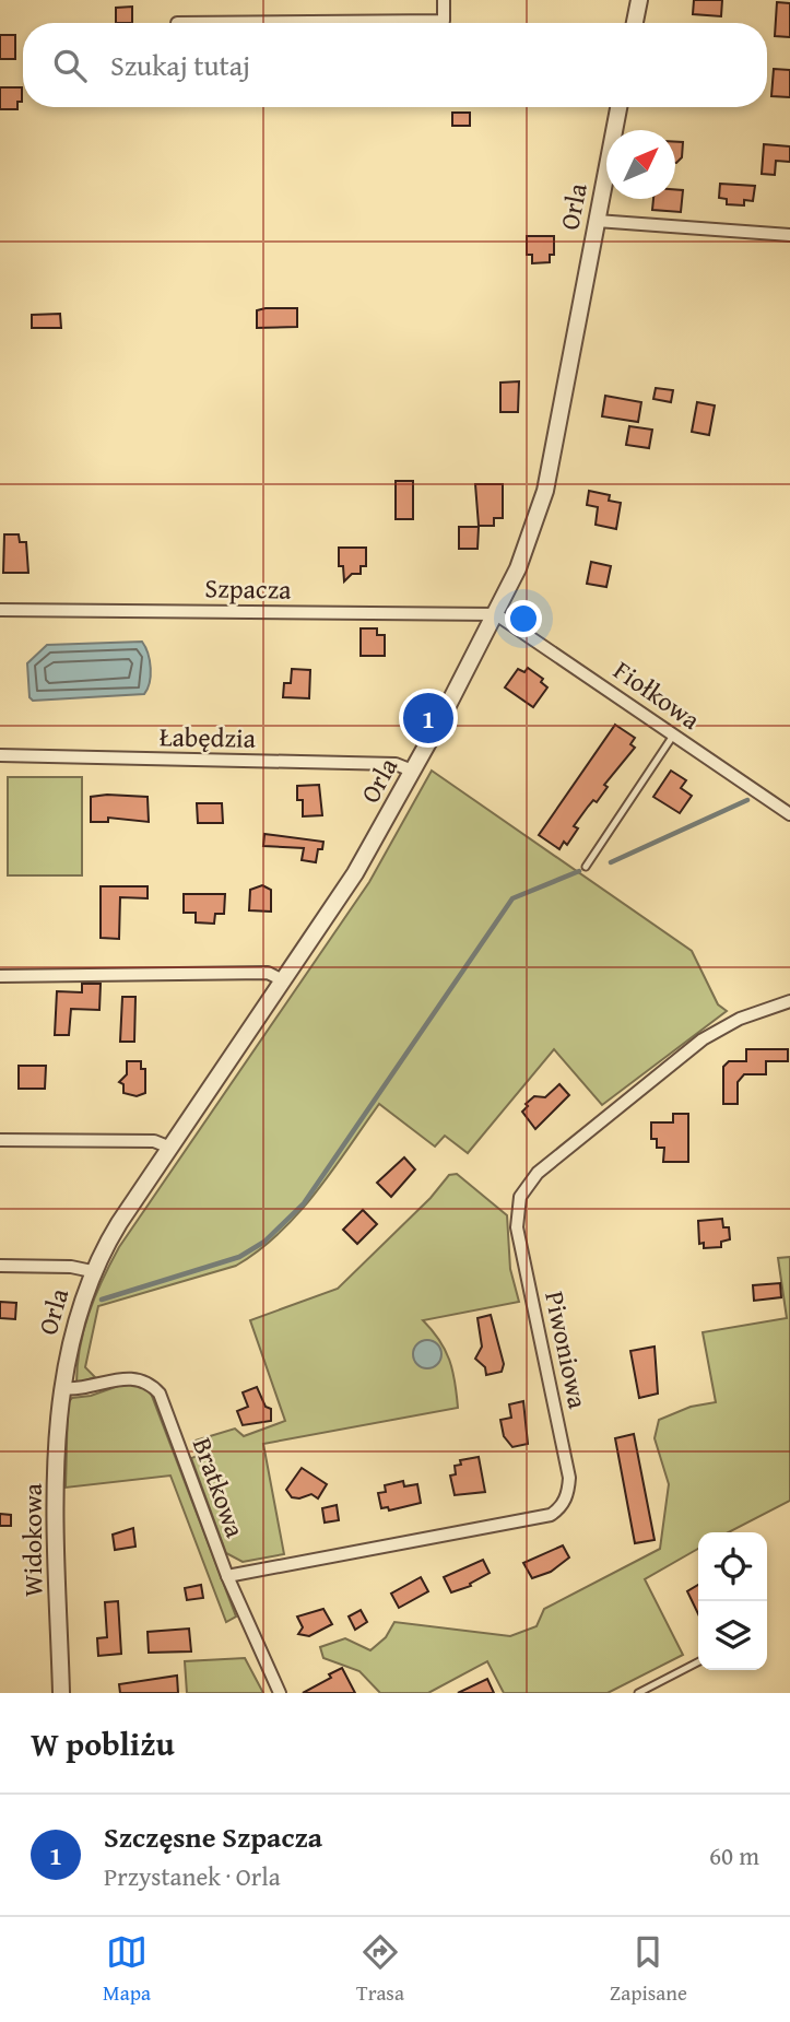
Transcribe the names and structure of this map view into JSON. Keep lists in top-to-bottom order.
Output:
{
  "streets": {
    "street": [
      "Orla",
      "Szpacza",
      "Fiołkowa",
      "Łabędzia",
      "Piwoniowa",
      "Bratkowa",
      "Widokowa"
    ]
  },
  "crossings": [
    ["Orla", "Szpacza"],
    ["Orla", "Fiołkowa"],
    ["Orla", "Łabędzia"],
    ["Orla", "Bratkowa"],
    ["Orla", "Widokowa"],
    ["Szpacza", "Fiołkowa"],
    ["Piwoniowa", "Bratkowa"],
    ["Bratkowa", "Widokowa"]
  ],
  "north": "top right",
  "page": {
    "search": "Szukaj tutaj",
    "pins": "1",
    "heading": "W pobliżu",
    "list": [
      {
        "mark": "1",
        "name": "Szczęsne Szpacza",
        "note": "Przystanek · Orla",
        "value": "60 m"
      }
    ],
    "nav": ["Mapa", "Trasa", "Zapisane"]
  }
}
